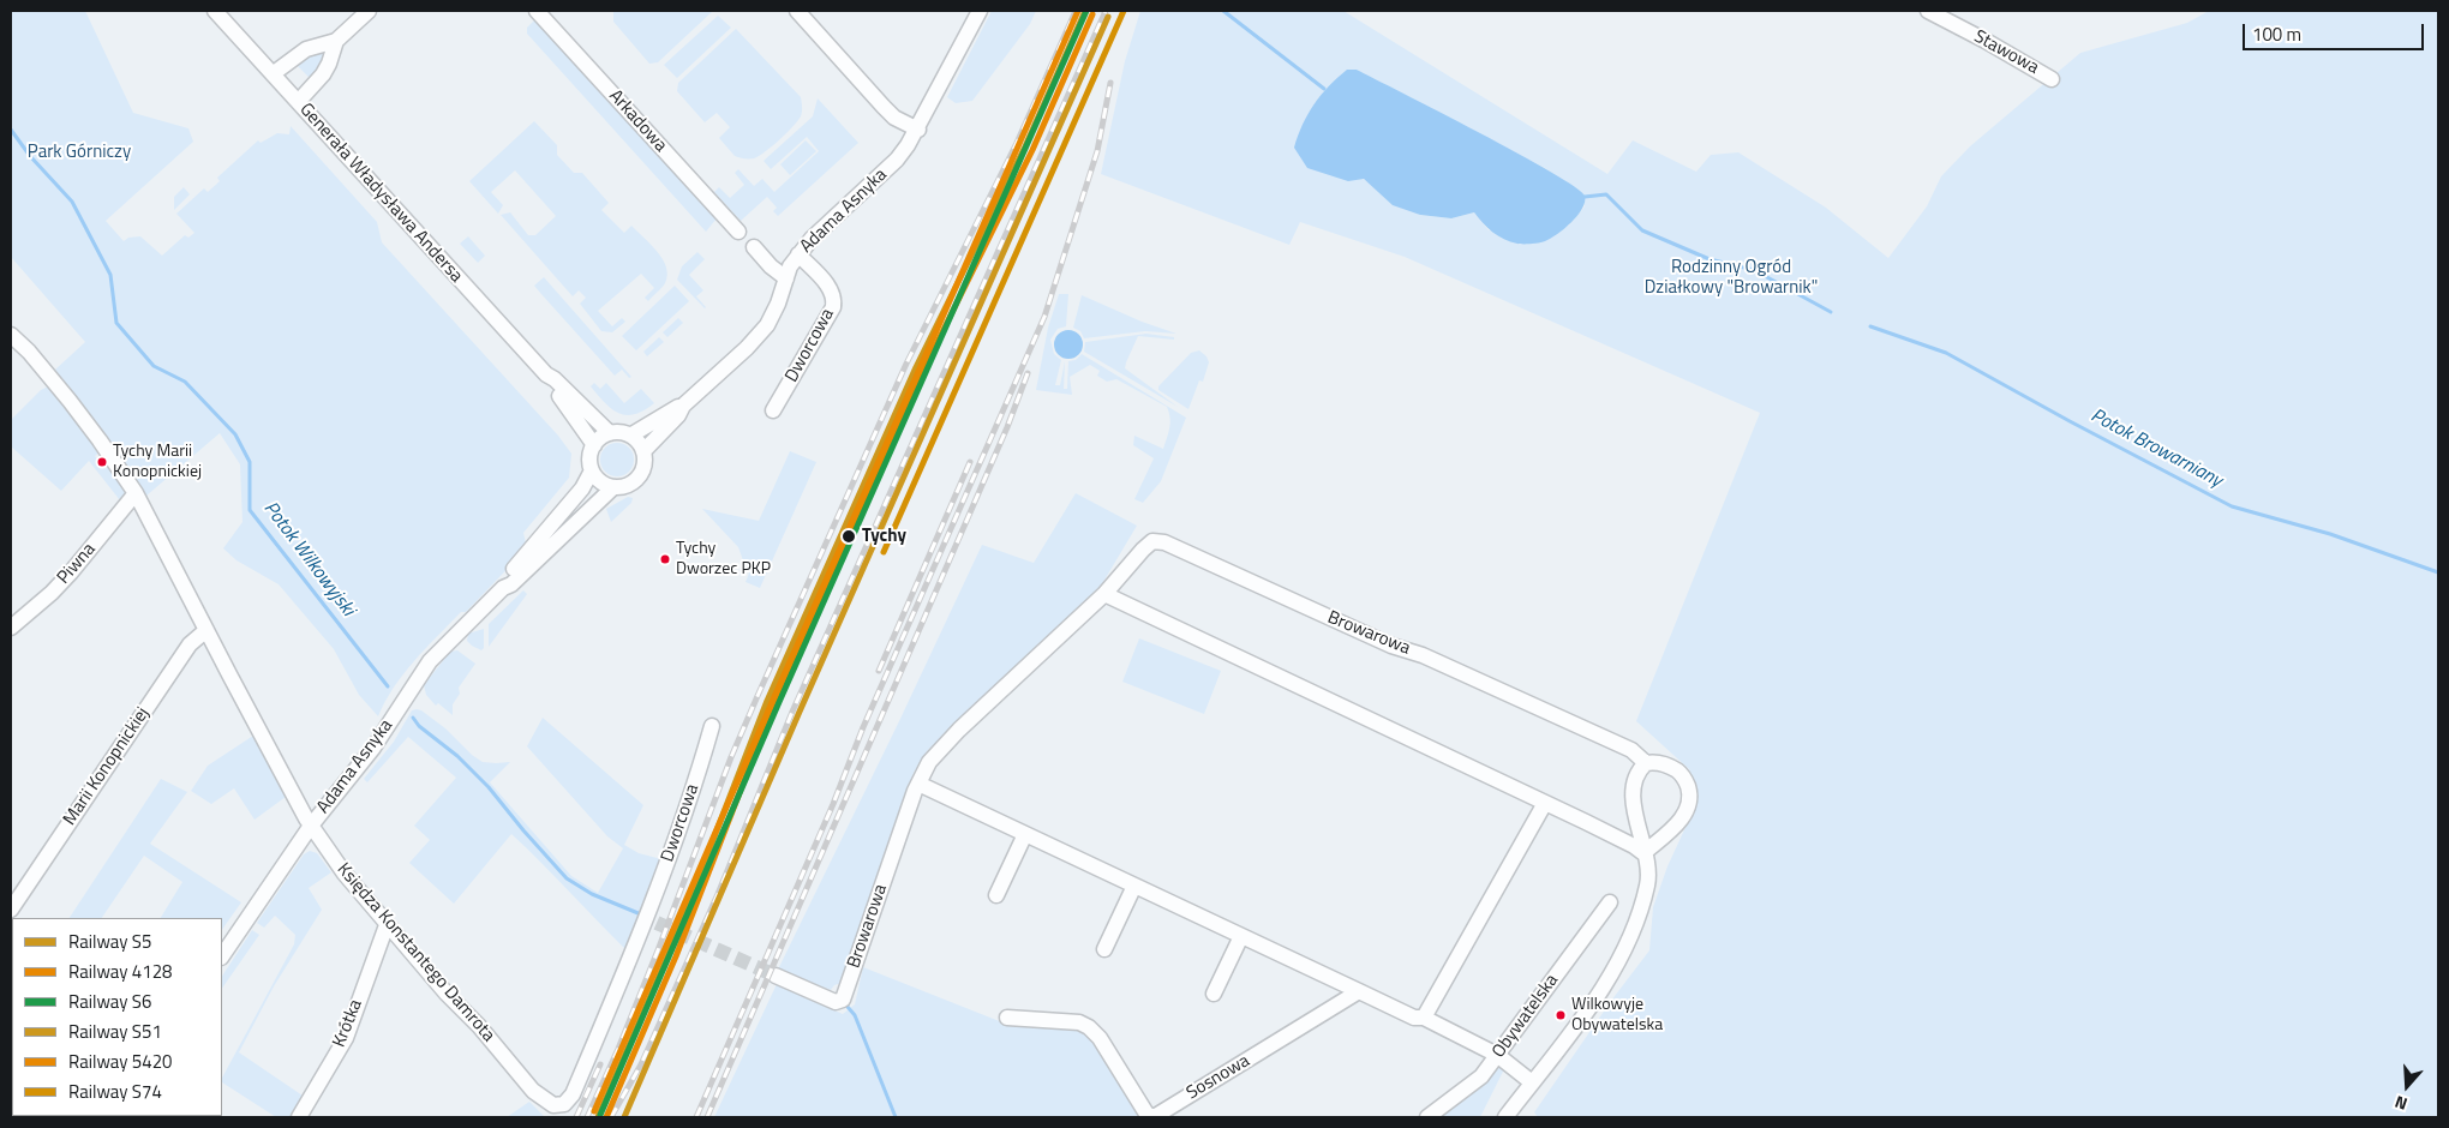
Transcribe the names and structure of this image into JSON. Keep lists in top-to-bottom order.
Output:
{
  "streets": {
    "street": [
      "Stawowa",
      "Arkadowa",
      "Generała Władysława Andersa",
      "Adama Asnyka",
      "Dworcowa",
      "Piwna",
      "Browarowa",
      "Marii Konopnickiej",
      "Księdza Konstantego Damrota",
      "Obywatelska",
      "Krótka",
      "Sosnowa"
    ]
  },
  "crossings": [
    ["Generała Władysława Andersa", "Adama Asnyka"],
    ["Adama Asnyka", "Dworcowa"],
    ["Adama Asnyka", "Księdza Konstantego Damrota"],
    ["Dworcowa", "Księdza Konstantego Damrota"],
    ["Piwna", "Księdza Konstantego Damrota"],
    ["Marii Konopnickiej", "Księdza Konstantego Damrota"],
    ["Księdza Konstantego Damrota", "Krótka"]
  ],
  "water": ["Potok Browarniany", "Potok Wilkowyjski"],
  "parks": ["Park Górniczy", "Rodzinny Ogród Działkowy \"Browarnik\""],
  "places": [
    "Tychy Marii Konopnickiej",
    "Tychy",
    "Tychy Dworzec PKP",
    "Wilkowyje Obywatelska"
  ],
  "lines": [
    "rail line S5",
    "rail line S6",
    "rail line 5420",
    "rail line S74",
    "rail line 4128",
    "rail line S51"
  ],
  "legend": [
    "Railway S5",
    "Railway 4128",
    "Railway S6",
    "Railway S51",
    "Railway 5420",
    "Railway S74"
  ],
  "scale_bar": "100 m",
  "north": "bottom"
}
